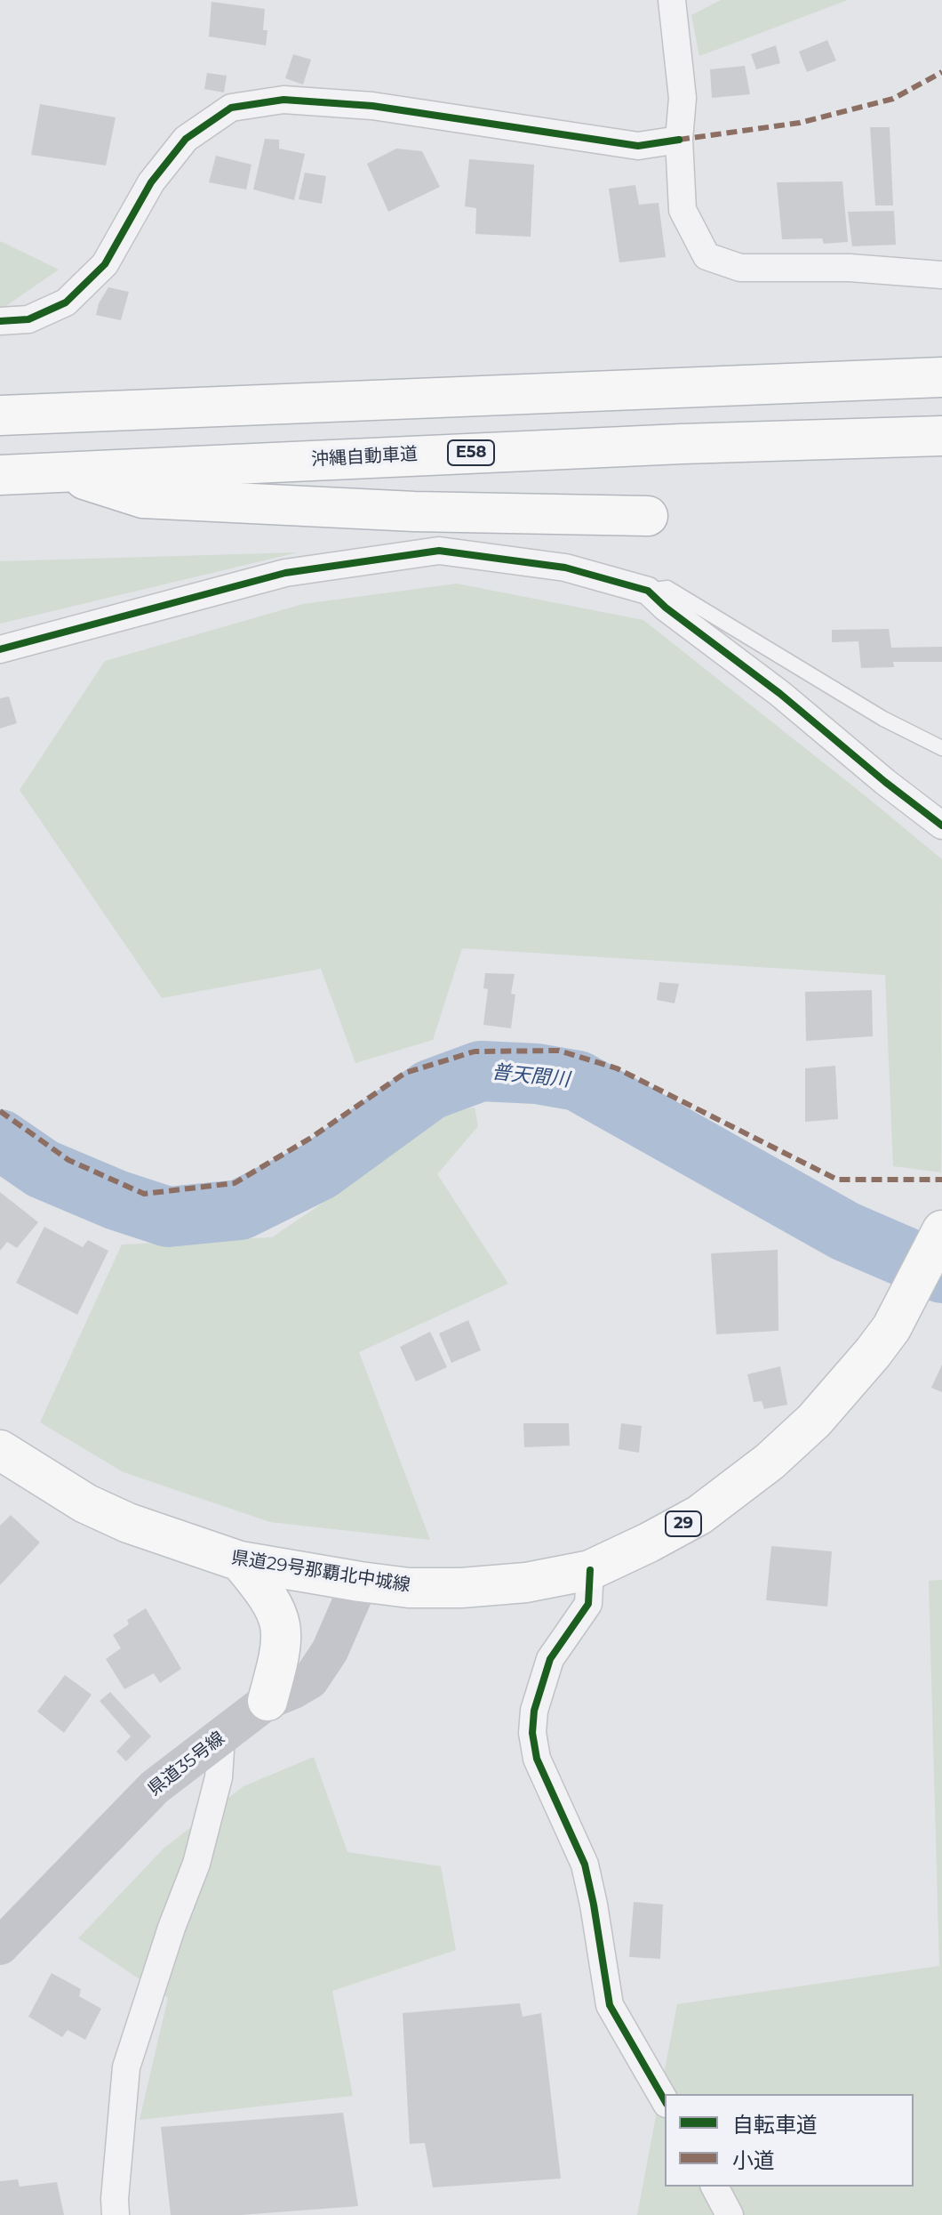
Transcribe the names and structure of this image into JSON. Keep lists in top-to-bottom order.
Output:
{
  "streets": {
    "main road": [
      "E58",
      "沖縄自動車道",
      "29",
      "県道29号那覇北中城線",
      "県道35号線"
    ]
  },
  "crossings": [
    ["県道29号那覇北中城線", "県道35号線"]
  ],
  "water": ["普天間川"],
  "legend": ["自転車道", "小道"]
}
